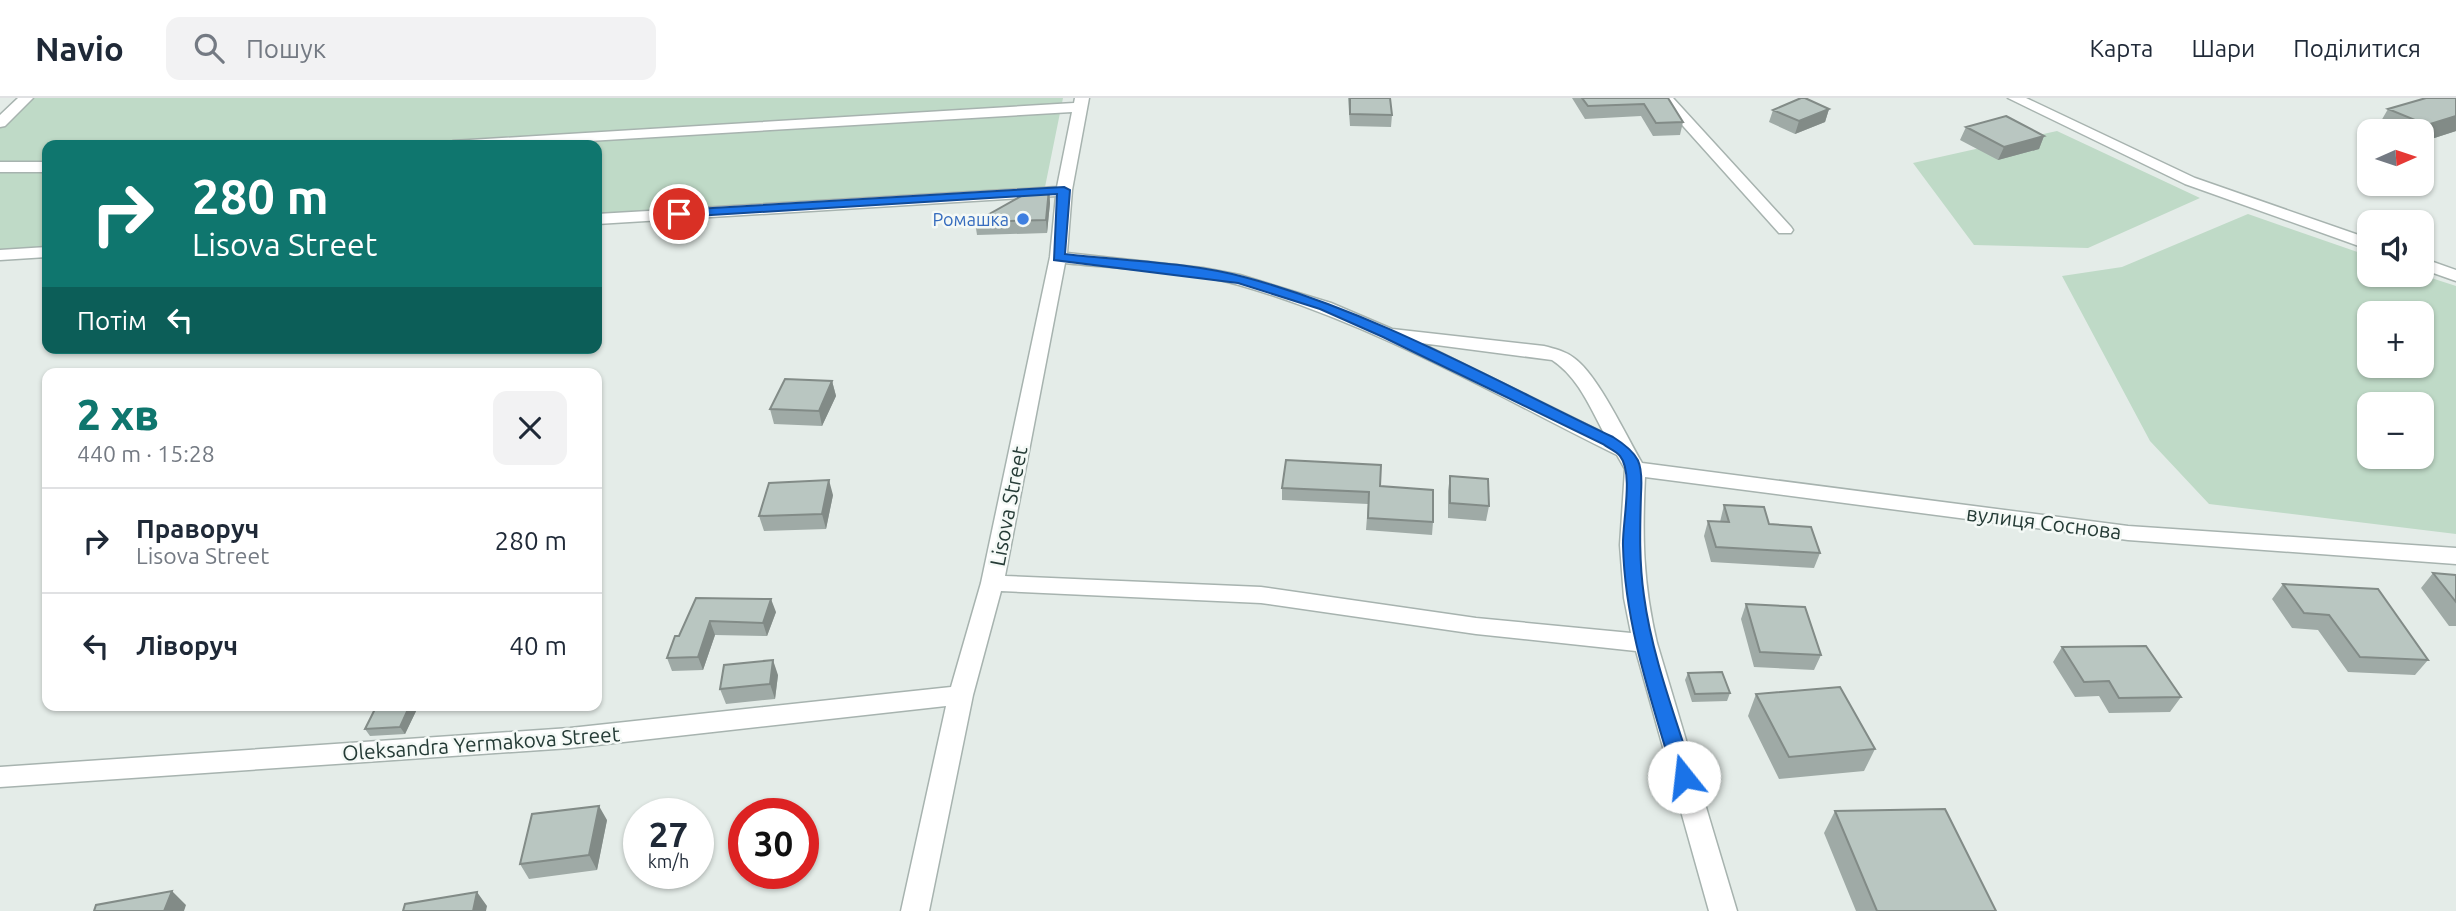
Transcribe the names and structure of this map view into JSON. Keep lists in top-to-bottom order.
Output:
{
  "streets": {
    "street": ["Lisova Street", "вулиця Соснова", "Oleksandra Yermakova Street"]
  },
  "crossings": [
    ["Lisova Street", "Oleksandra Yermakova Street"]
  ],
  "places": ["Ромашка"],
  "north": "right",
  "page": {
    "header": "Navio",
    "search": "Пошук",
    "nav": ["Карта", "Шари", "Поділитися"],
    "map_buttons": ["+", "−"],
    "turn": ["280 m", "Lisova Street"],
    "then": "Потім",
    "heading": ["2 хв", "440 m · 15:28"],
    "list": [
      {
        "name": "Праворуч",
        "note": "Lisova Street",
        "value": "280 m"
      },
      {
        "name": "Ліворуч",
        "value": "40 m"
      }
    ],
    "speed": "27 km/h",
    "limit": "30"
  }
}
